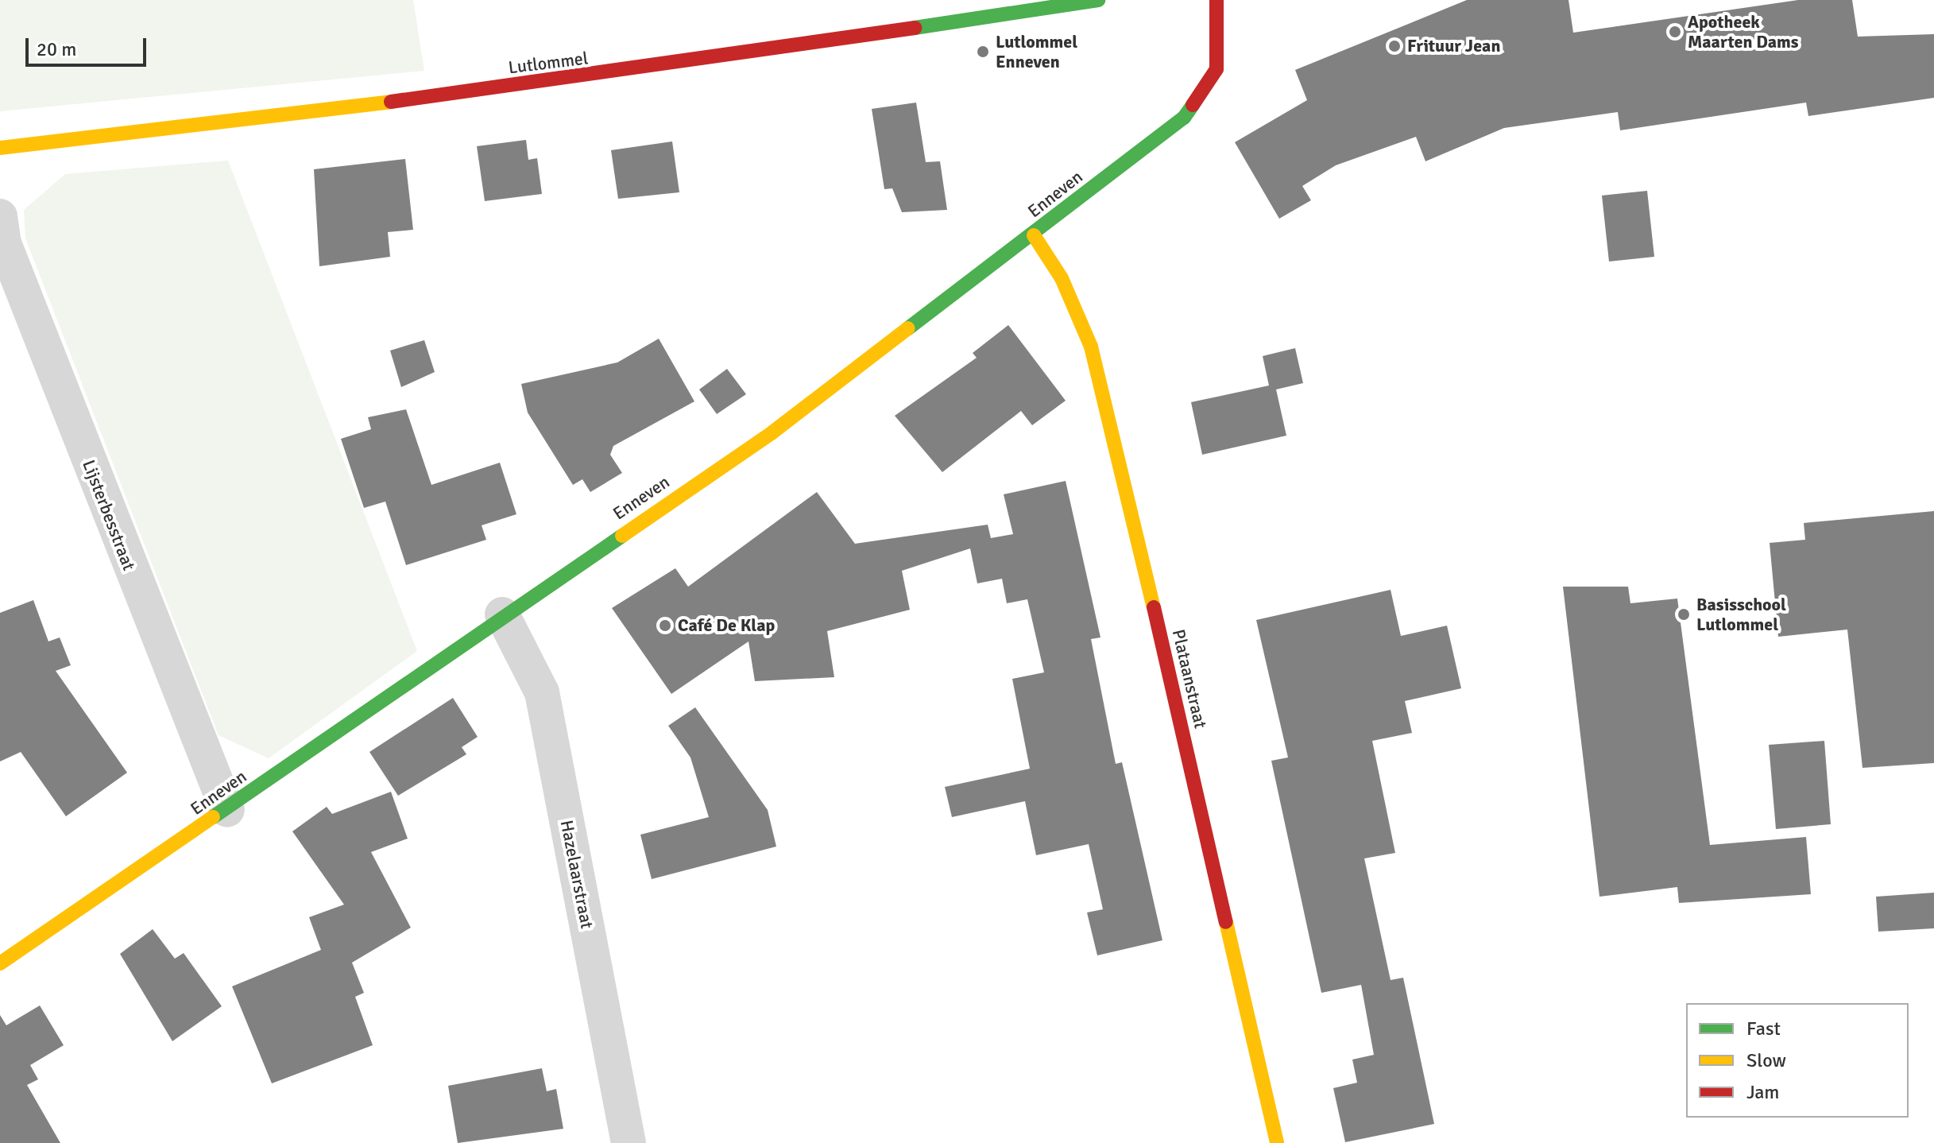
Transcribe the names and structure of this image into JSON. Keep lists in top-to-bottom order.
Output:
{
  "streets": {
    "street": [
      "Lutlommel",
      "Enneven",
      "Lijsterbesstraat",
      "Plataanstraat",
      "Hazelaarstraat"
    ]
  },
  "crossings": [
    ["Enneven", "Lijsterbesstraat"],
    ["Enneven", "Plataanstraat"],
    ["Enneven", "Hazelaarstraat"]
  ],
  "places": [
    "Apotheek Maarten Dams",
    "Frituur Jean",
    "Lutlommel Enneven",
    "Basisschool Lutlommel",
    "Café De Klap"
  ],
  "legend": ["Fast", "Slow", "Jam"],
  "scale_bar": "20 m"
}
